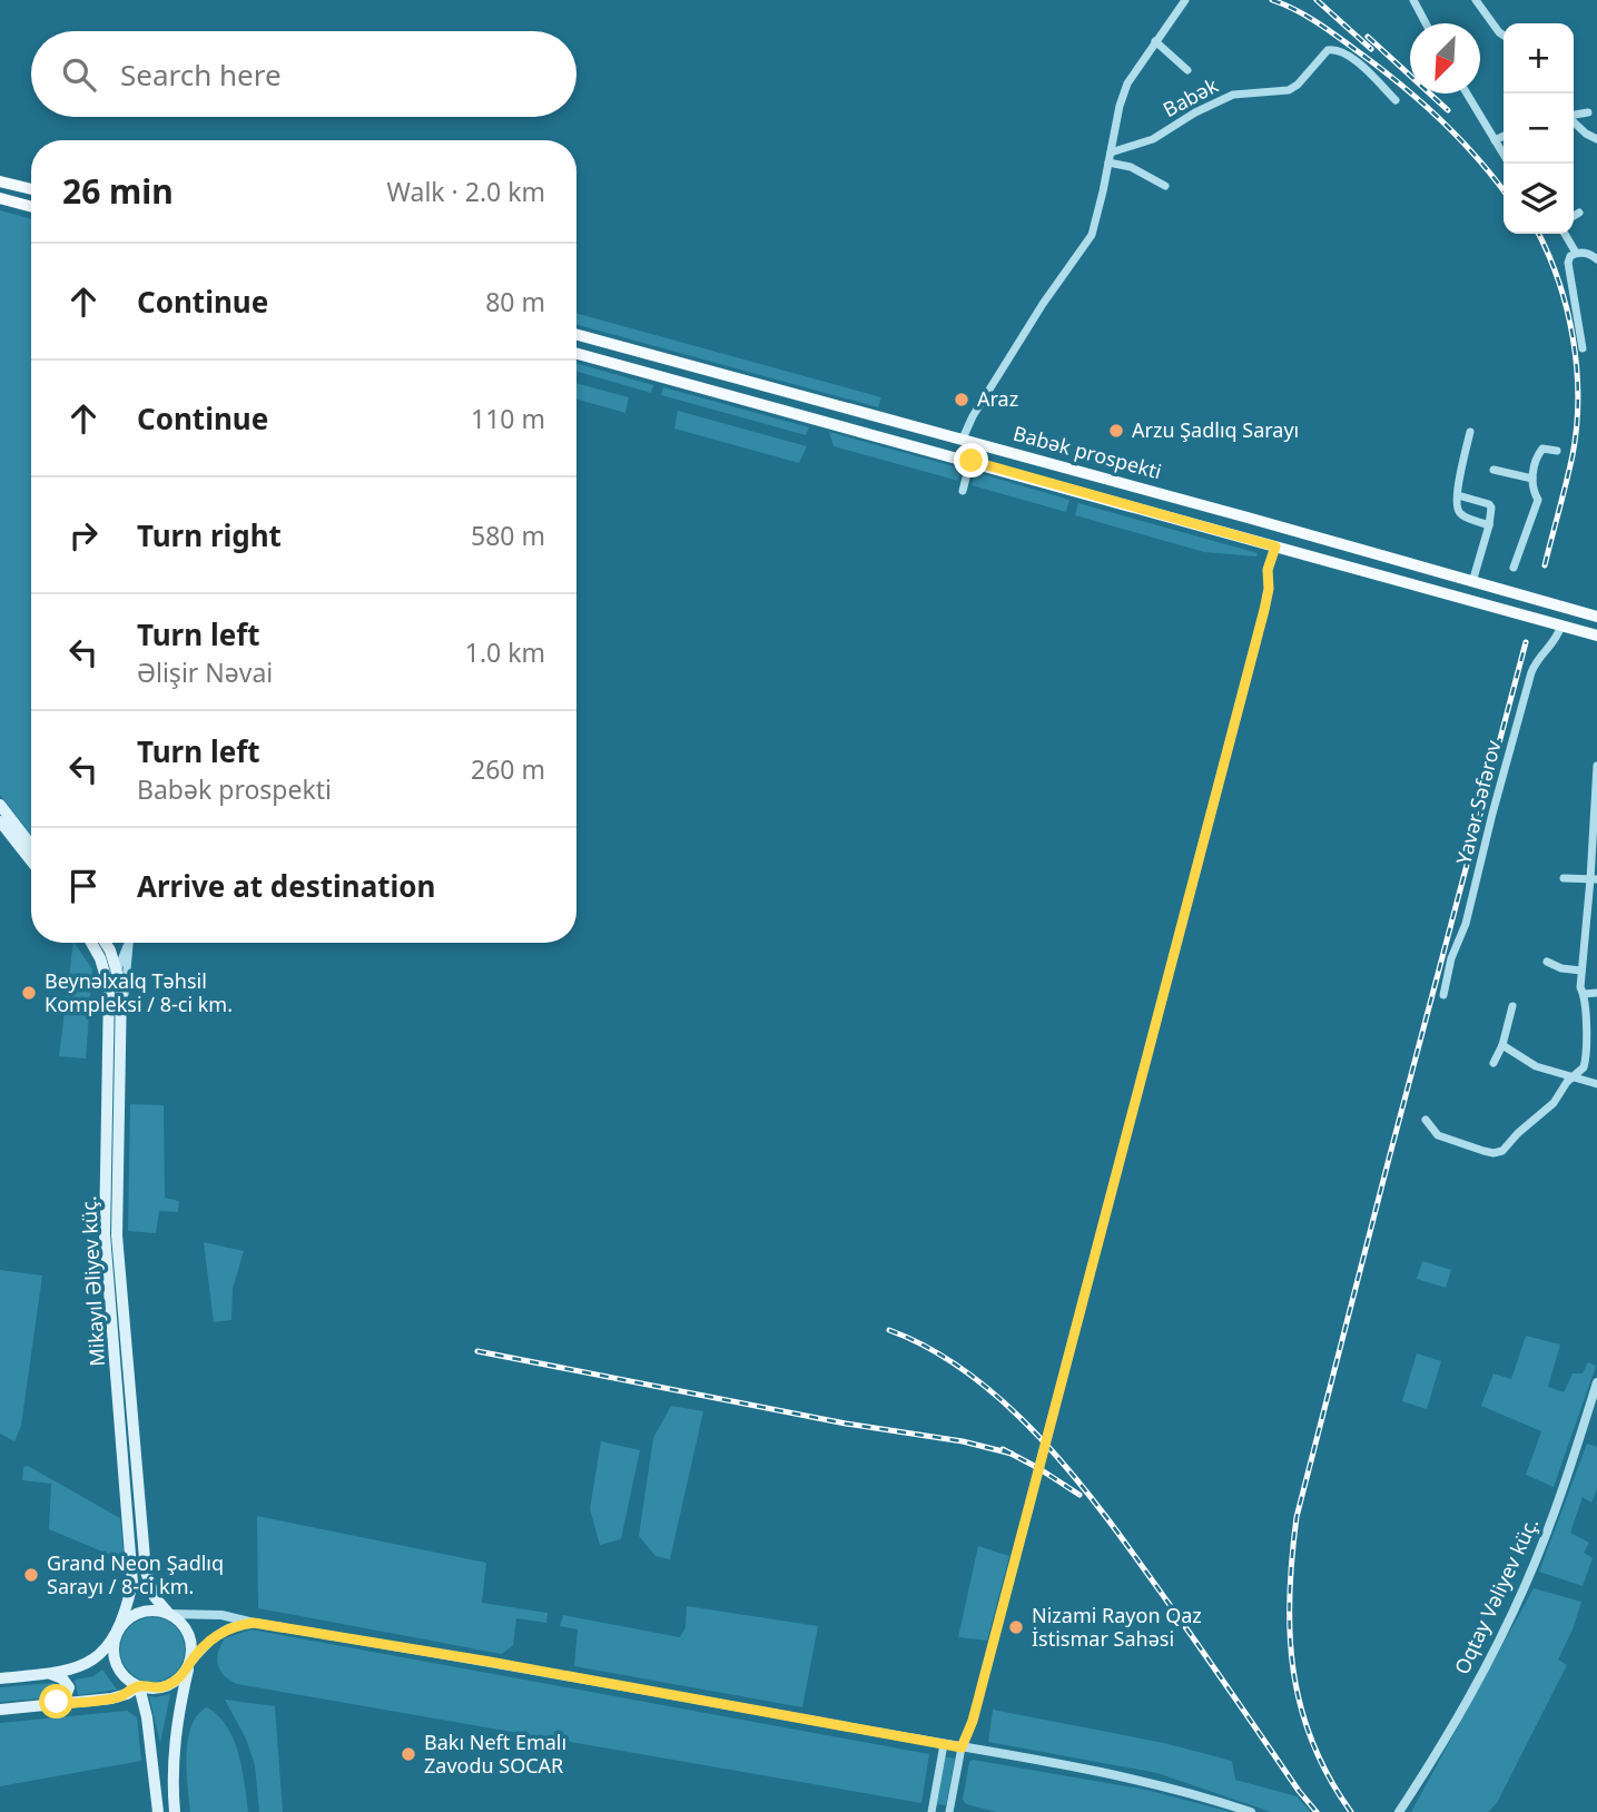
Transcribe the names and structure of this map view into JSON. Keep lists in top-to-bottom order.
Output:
{
  "streets": {
    "main road": ["Babək prospekti", "Mikayıl Əliyev küç."],
    "street": ["Babək", "Yavər Səfərov", "Oqtay Vəliyev küç."]
  },
  "crossings": [
    ["Babək prospekti", "Yavər Səfərov"]
  ],
  "places": [
    "Araz",
    "Arzu Şadlıq Sarayı",
    "Beynəlxalq Təhsil Kompleksi / 8-ci km.",
    "Grand Neon Şadlıq Sarayı / 8-ci km.",
    "Nizami Rayon Qaz İstismar Sahəsi",
    "Bakı Neft Emalı Zavodu SOCAR"
  ],
  "north": "bottom left",
  "page": {
    "map_buttons": ["+", "−"],
    "search": "Search here",
    "heading": ["26 min", "Walk · 2.0 km"],
    "list": [
      ["Continue", "80 m"],
      ["Continue", "110 m"],
      ["Turn right", "580 m"],
      ["Turn left", "Əlişir Nəvai", "1.0 km"],
      ["Turn left", "Babək prospekti", "260 m"],
      "Arrive at destination"
    ]
  }
}
